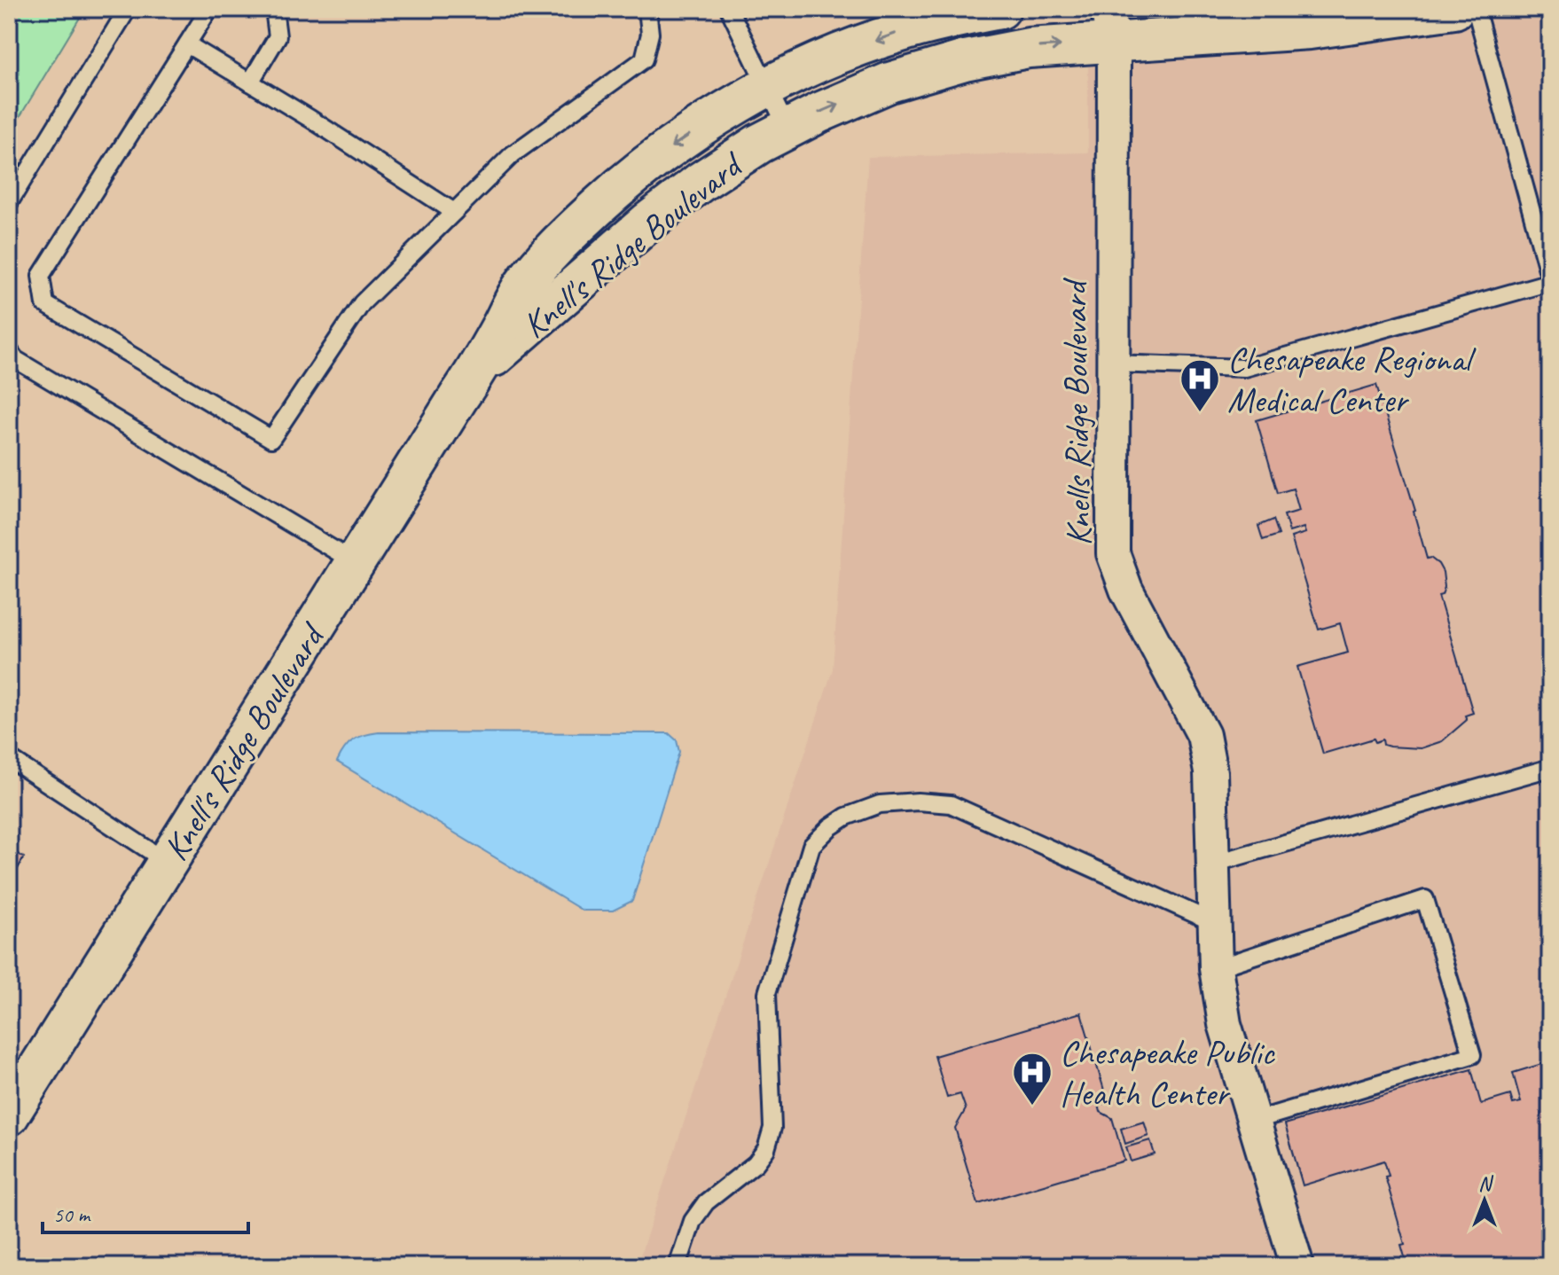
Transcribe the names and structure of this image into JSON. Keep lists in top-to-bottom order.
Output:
{
  "streets": {
    "street": ["Knell's Ridge Boulevard", "Knells Ridge Boulevard"]
  },
  "crossings": [
    ["Knell's Ridge Boulevard", "Knells Ridge Boulevard"]
  ],
  "places": {
    "hospital": ["Chesapeake Regional Medical Center", "Chesapeake Public Health Center"]
  },
  "scale_bar": "50 m",
  "north": "top"
}
